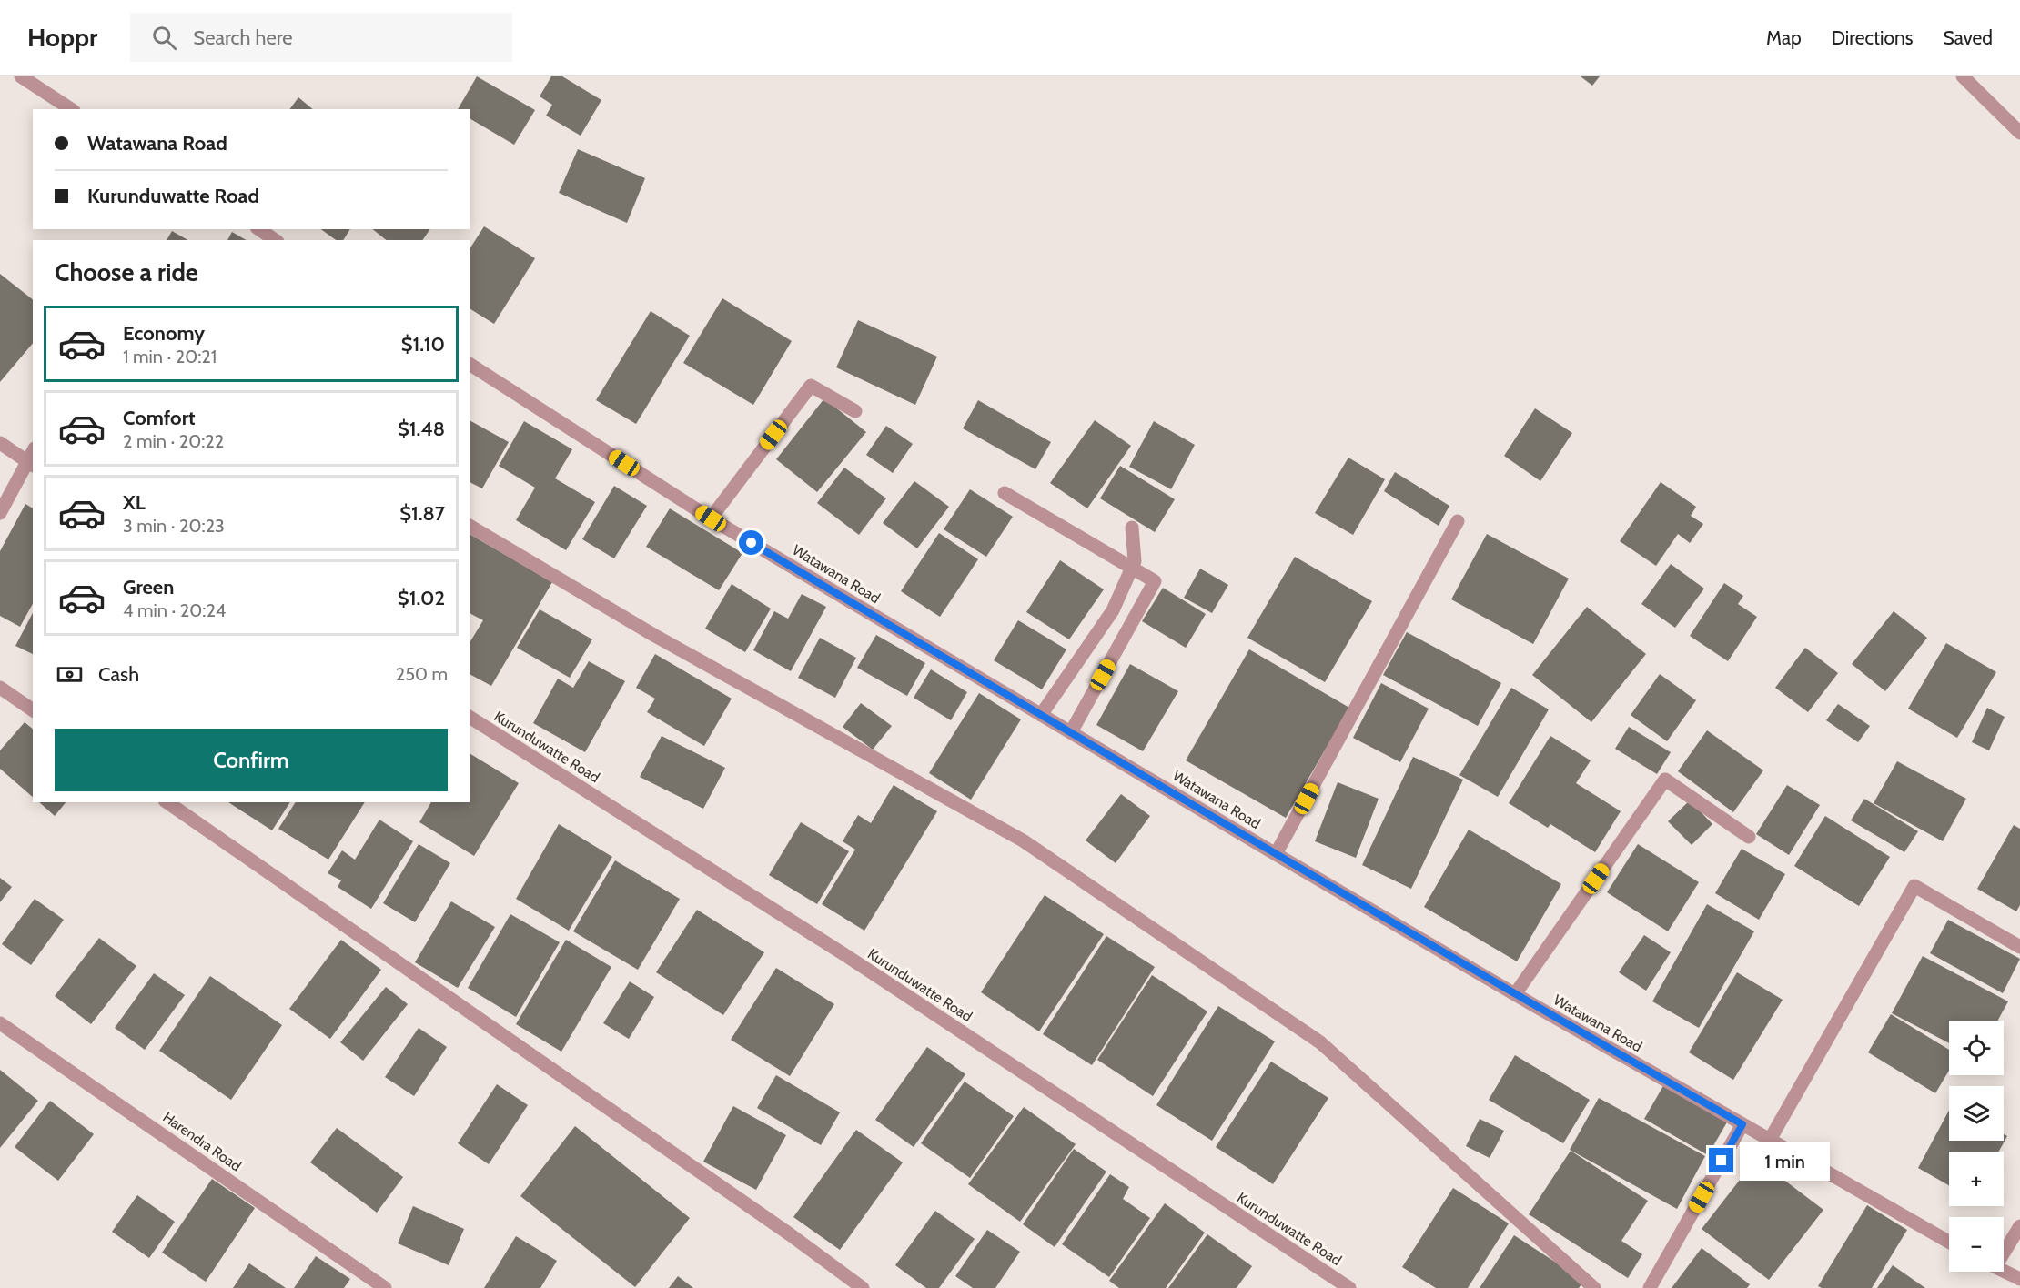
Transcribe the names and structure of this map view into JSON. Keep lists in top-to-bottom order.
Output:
{
  "streets": {
    "street": ["Watawana Road", "Kurunduwatte Road", "Harendra Road"]
  },
  "page": {
    "header": "Hoppr",
    "search": "Search here",
    "nav": ["Map", "Directions", "Saved"],
    "banner": ["Watawana Road", "Kurunduwatte Road"],
    "heading": "Choose a ride",
    "list": [
      {
        "name": "Economy",
        "note": "1 min · 20:21",
        "value": "$1.10"
      },
      {
        "name": "Comfort",
        "note": "2 min · 20:22",
        "value": "$1.48"
      },
      {
        "name": "XL",
        "note": "3 min · 20:23",
        "value": "$1.87"
      },
      {
        "name": "Green",
        "note": "4 min · 20:24",
        "value": "$1.02"
      }
    ],
    "pay": ["Cash", "250 m"],
    "buttons": "Confirm",
    "map_buttons": ["+", "−"],
    "bubble": "1 min"
  }
}
